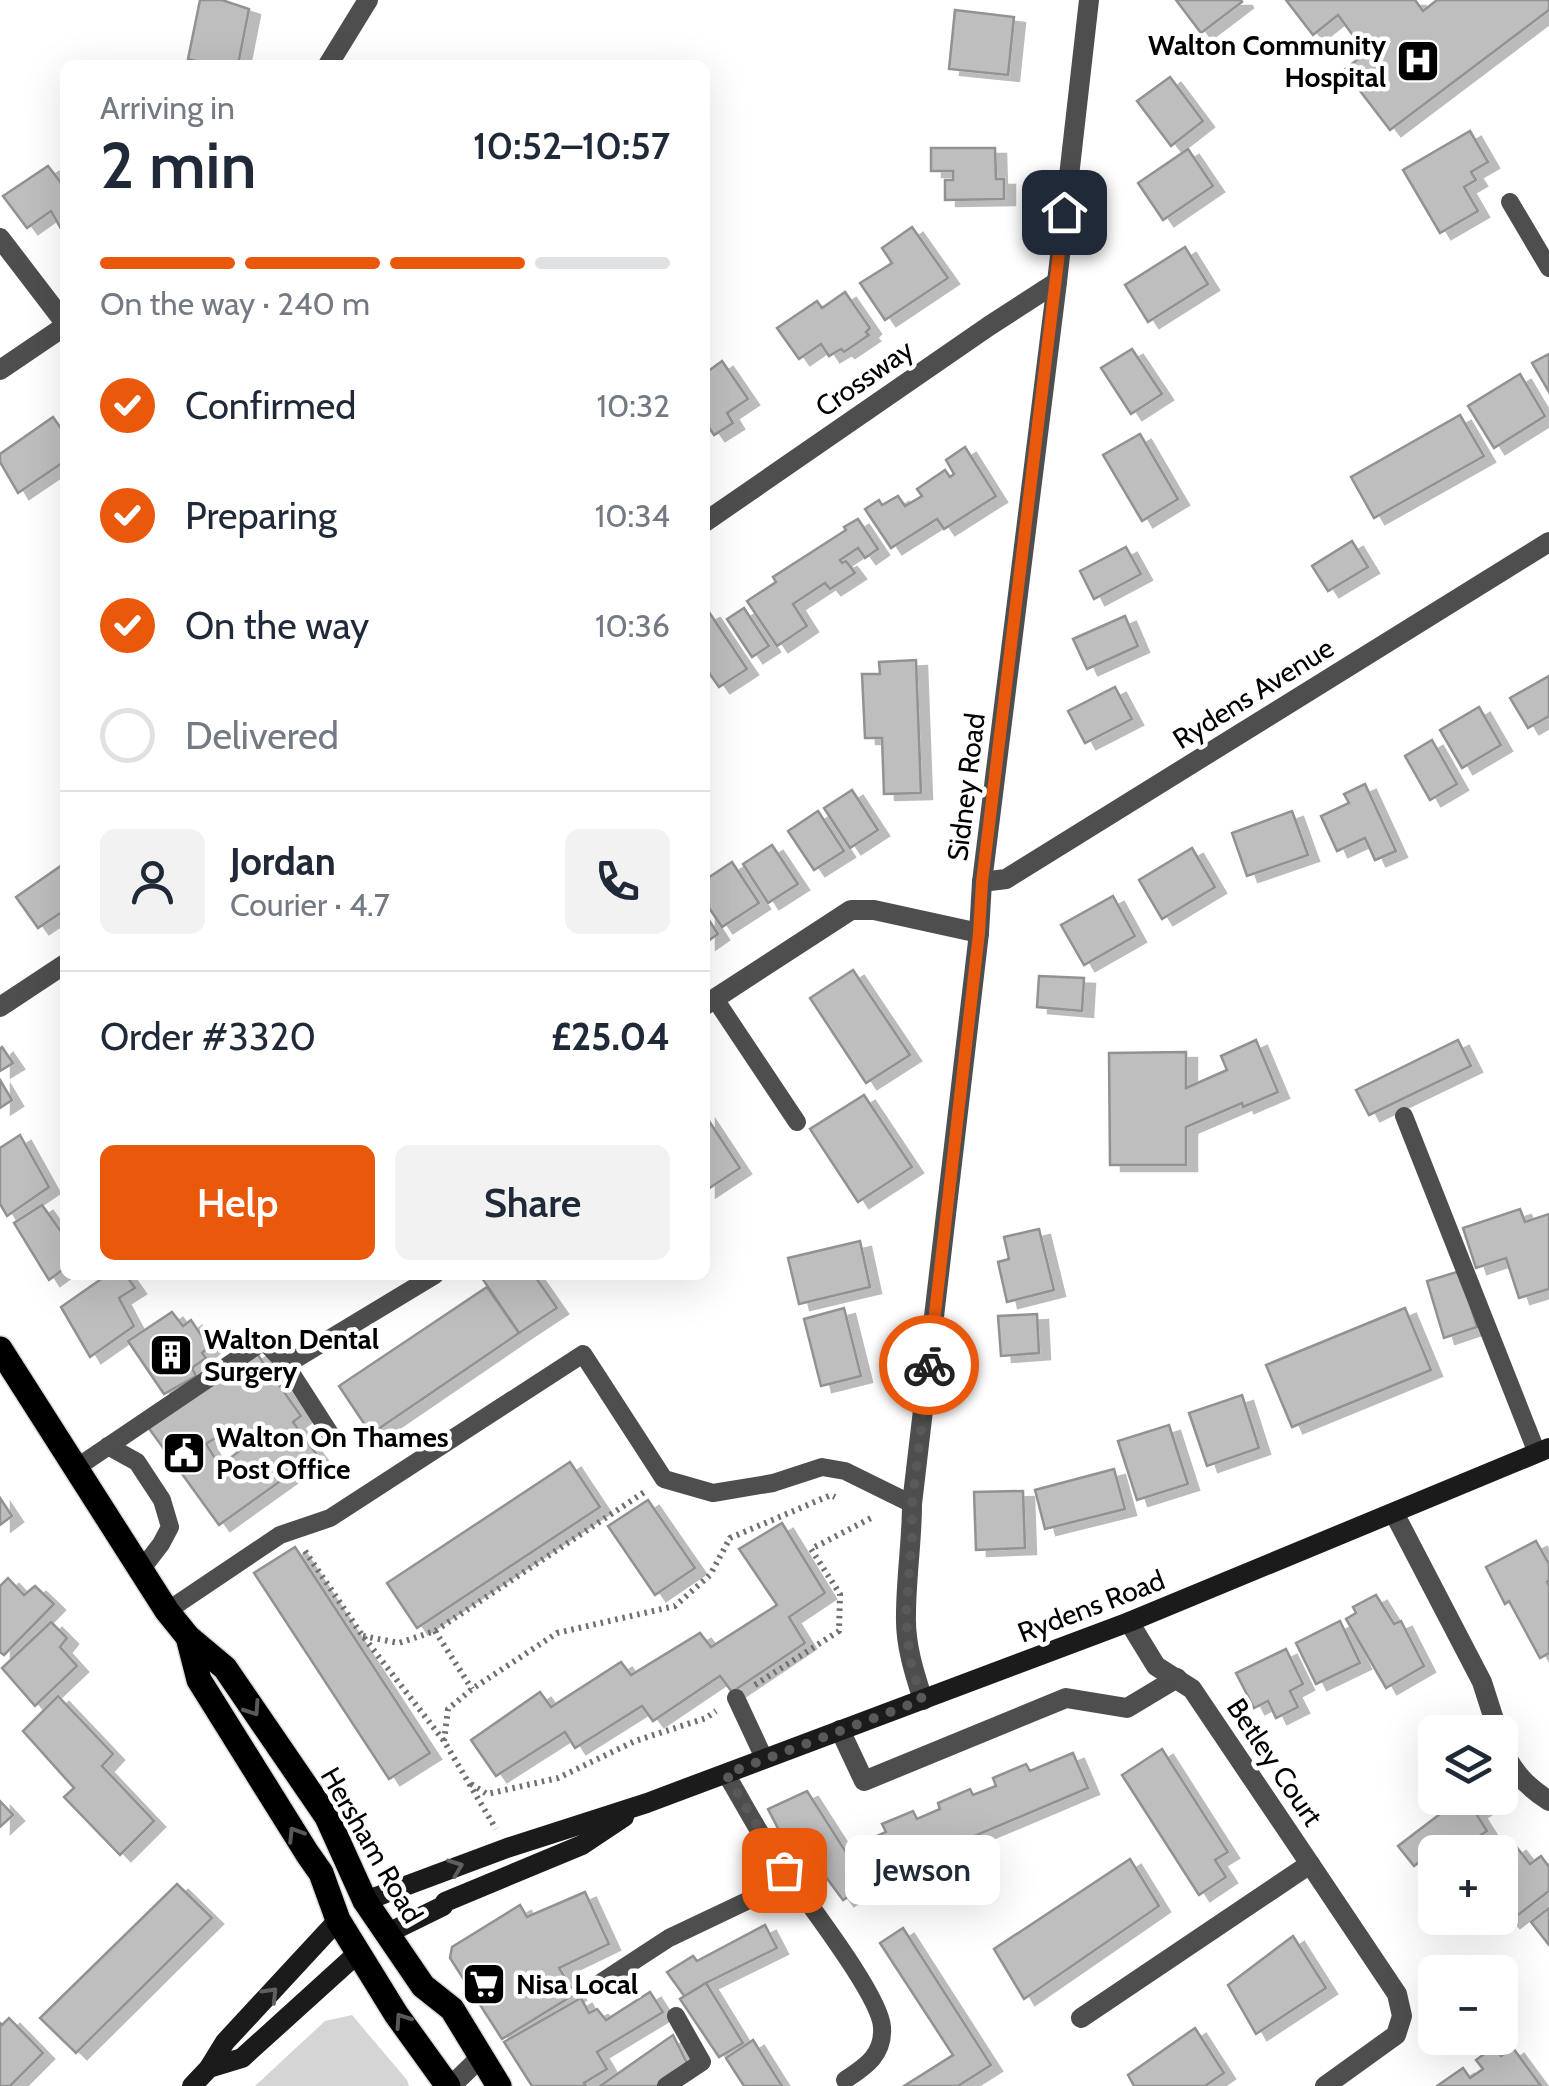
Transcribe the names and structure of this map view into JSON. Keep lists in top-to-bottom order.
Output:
{
  "streets": {
    "main road": ["Hersham Road"],
    "street": [
      "Crossway",
      "Rydens Avenue",
      "Sidney Road",
      "Rydens Road",
      "Betley Court"
    ]
  },
  "crossings": [
    ["Crossway", "Sidney Road"],
    ["Rydens Avenue", "Sidney Road"],
    ["Sidney Road", "Rydens Road"],
    ["Rydens Road", "Betley Court"],
    ["Rydens Road", "Hersham Road"]
  ],
  "places": {
    "hospital": ["Walton Community Hospital"],
    "building": ["Walton Dental Surgery"],
    "public building": ["Walton On Thames Post Office"],
    "other": ["Jewson"],
    "supermarket": ["Nisa Local"]
  },
  "page": {
    "heading": ["2 min", "Arriving in", "10:52–10:57"],
    "panel": [
      "Jordan",
      "Courier · 4.7",
      "Order #3320",
      "£25.04"
    ],
    "bar": "On the way · 240 m",
    "list": [
      ["Confirmed", "10:32"],
      ["Preparing", "10:34"],
      ["On the way", "10:36"],
      "Delivered"
    ],
    "buttons": ["Help", "Share"],
    "map_buttons": ["+", "−"],
    "bubble": "Jewson"
  }
}
